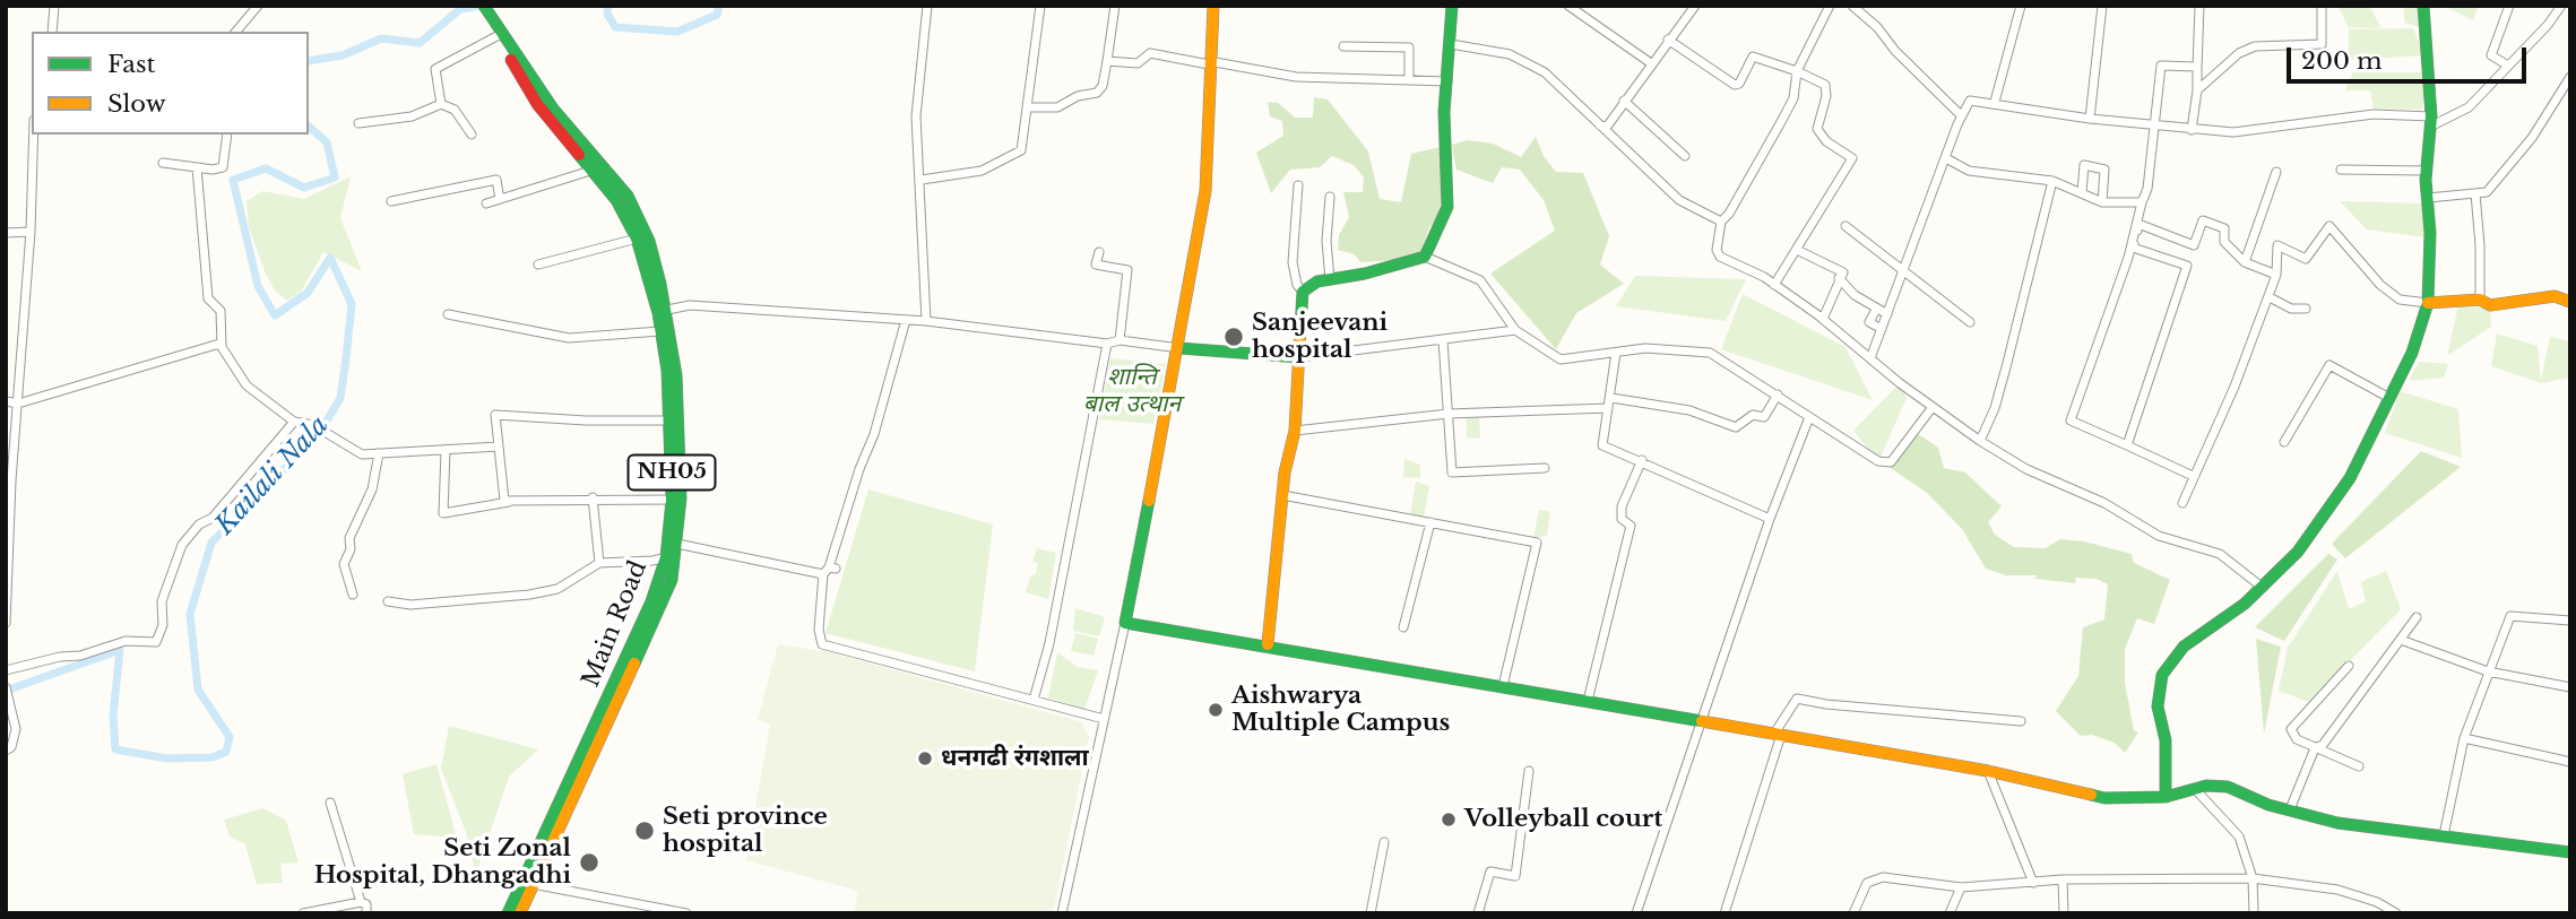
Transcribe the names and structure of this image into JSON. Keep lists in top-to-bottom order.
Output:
{
  "streets": {
    "street": ["NH05", "Main Road"]
  },
  "crossings": [
    ["NH05", "Main Road"]
  ],
  "water": ["Kailali Nala"],
  "parks": ["शान्ति बाल उत्थान"],
  "places": [
    "Sanjeevani hospital",
    "Aishwarya Multiple Campus",
    "धनगढी रंगशाला",
    "Volleyball court",
    "Seti province hospital",
    "Seti Zonal Hospital, Dhangadhi"
  ],
  "legend": ["Fast", "Slow"],
  "scale_bar": "200 m"
}
